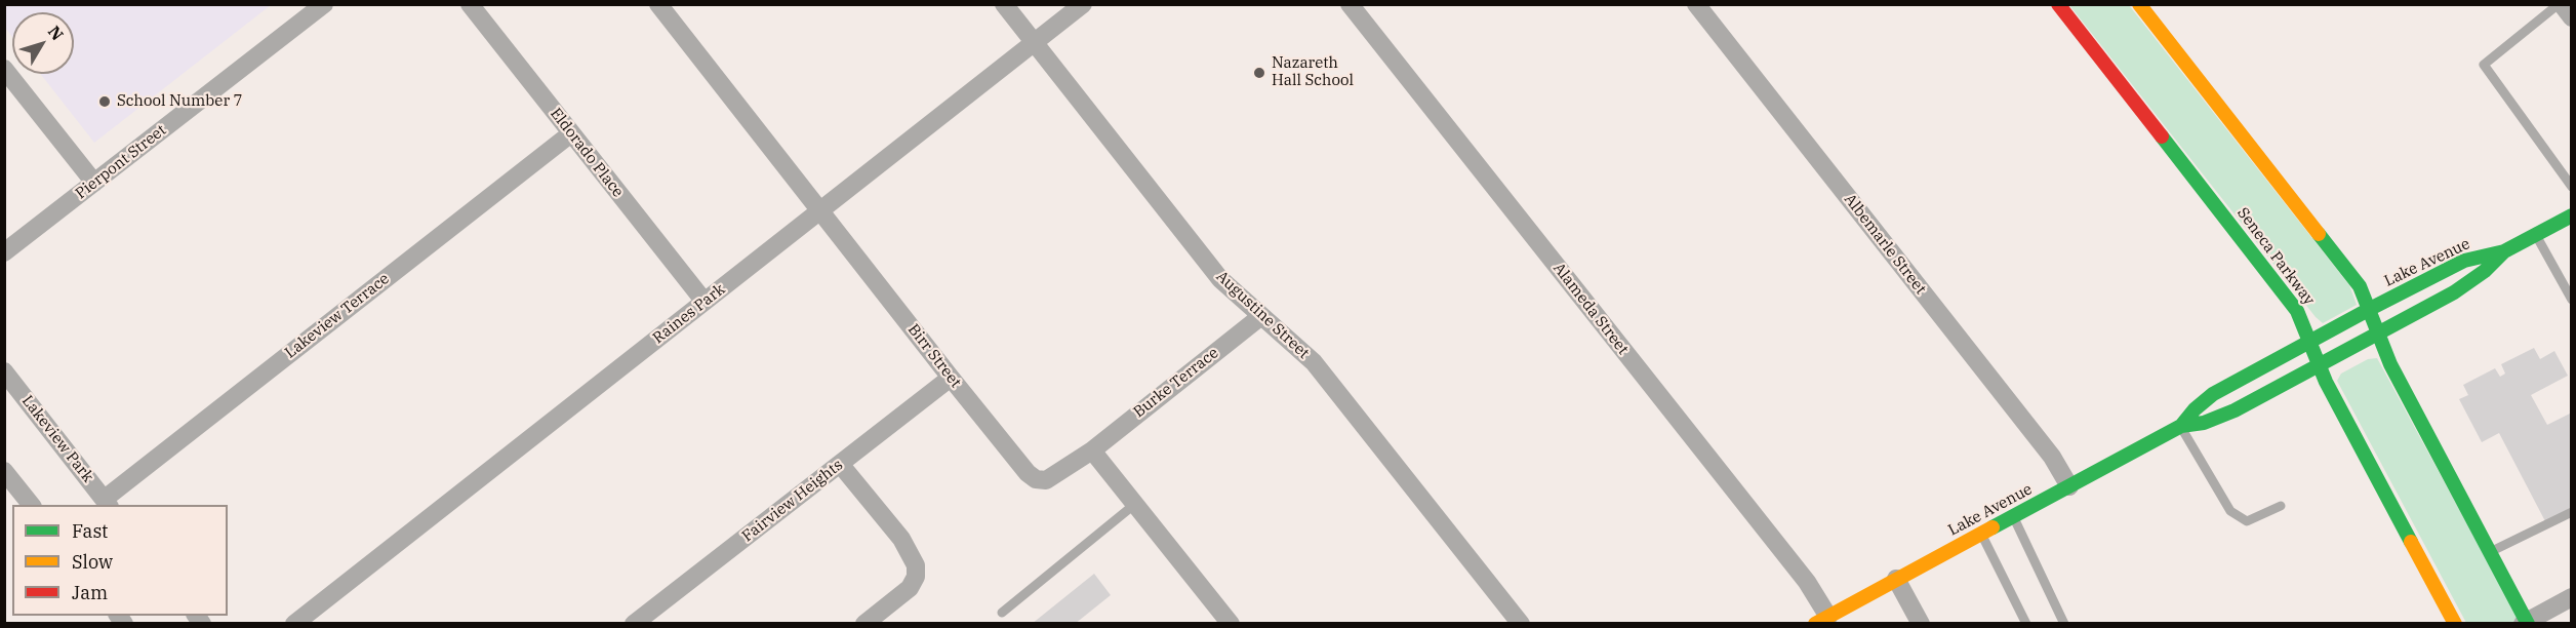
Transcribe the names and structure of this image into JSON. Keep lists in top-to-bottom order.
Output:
{
  "streets": {
    "street": [
      "Eldorado Place",
      "Pierpont Street",
      "Albemarle Street",
      "Seneca Parkway",
      "Lake Avenue",
      "Alameda Street",
      "Raines Park",
      "Augustine Street",
      "Lakeview Terrace",
      "Birr Street",
      "Burke Terrace",
      "Lakeview Park",
      "Fairview Heights"
    ]
  },
  "crossings": [
    ["Eldorado Place", "Raines Park"],
    ["Eldorado Place", "Lakeview Terrace"],
    ["Albemarle Street", "Lake Avenue"],
    ["Seneca Parkway", "Lake Avenue"],
    ["Lake Avenue", "Alameda Street"],
    ["Raines Park", "Augustine Street"],
    ["Raines Park", "Birr Street"],
    ["Augustine Street", "Burke Terrace"],
    ["Lakeview Terrace", "Lakeview Park"],
    ["Birr Street", "Burke Terrace"],
    ["Birr Street", "Fairview Heights"]
  ],
  "places": ["Nazareth Hall School", "School Number 7"],
  "legend": ["Fast", "Slow", "Jam"],
  "north": "top right"
}
